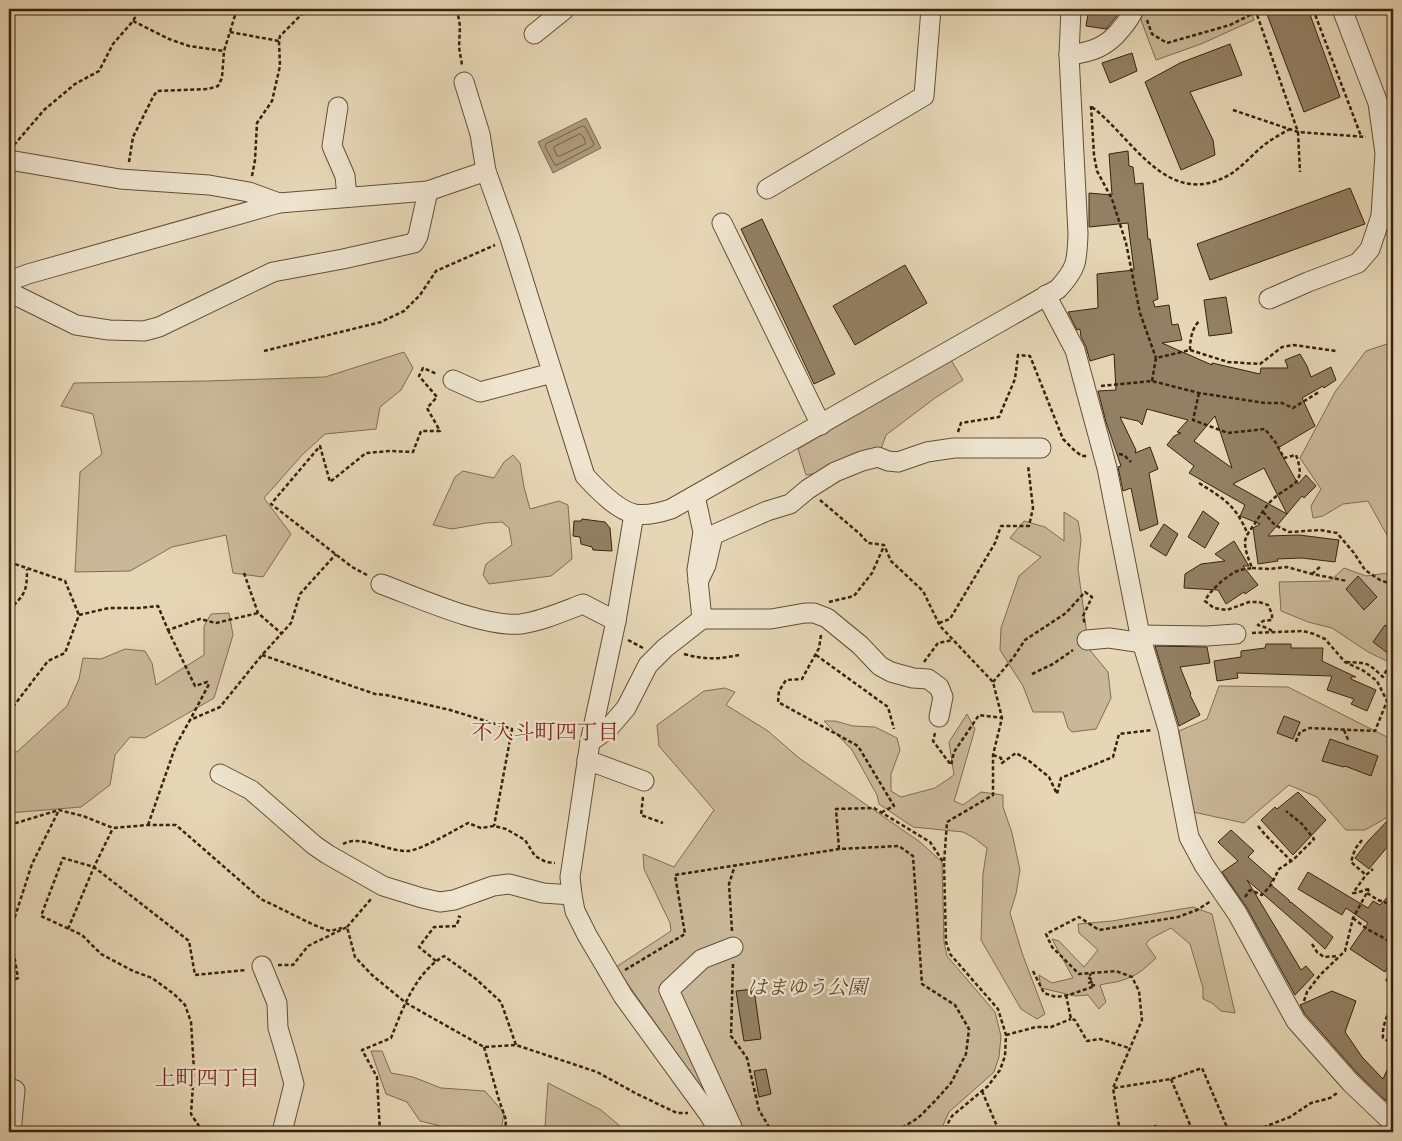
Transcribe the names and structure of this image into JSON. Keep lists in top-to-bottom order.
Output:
{
  "districts": ["不入斗町四丁目", "上町四丁目"],
  "parks": ["はまゆう公園"]
}
